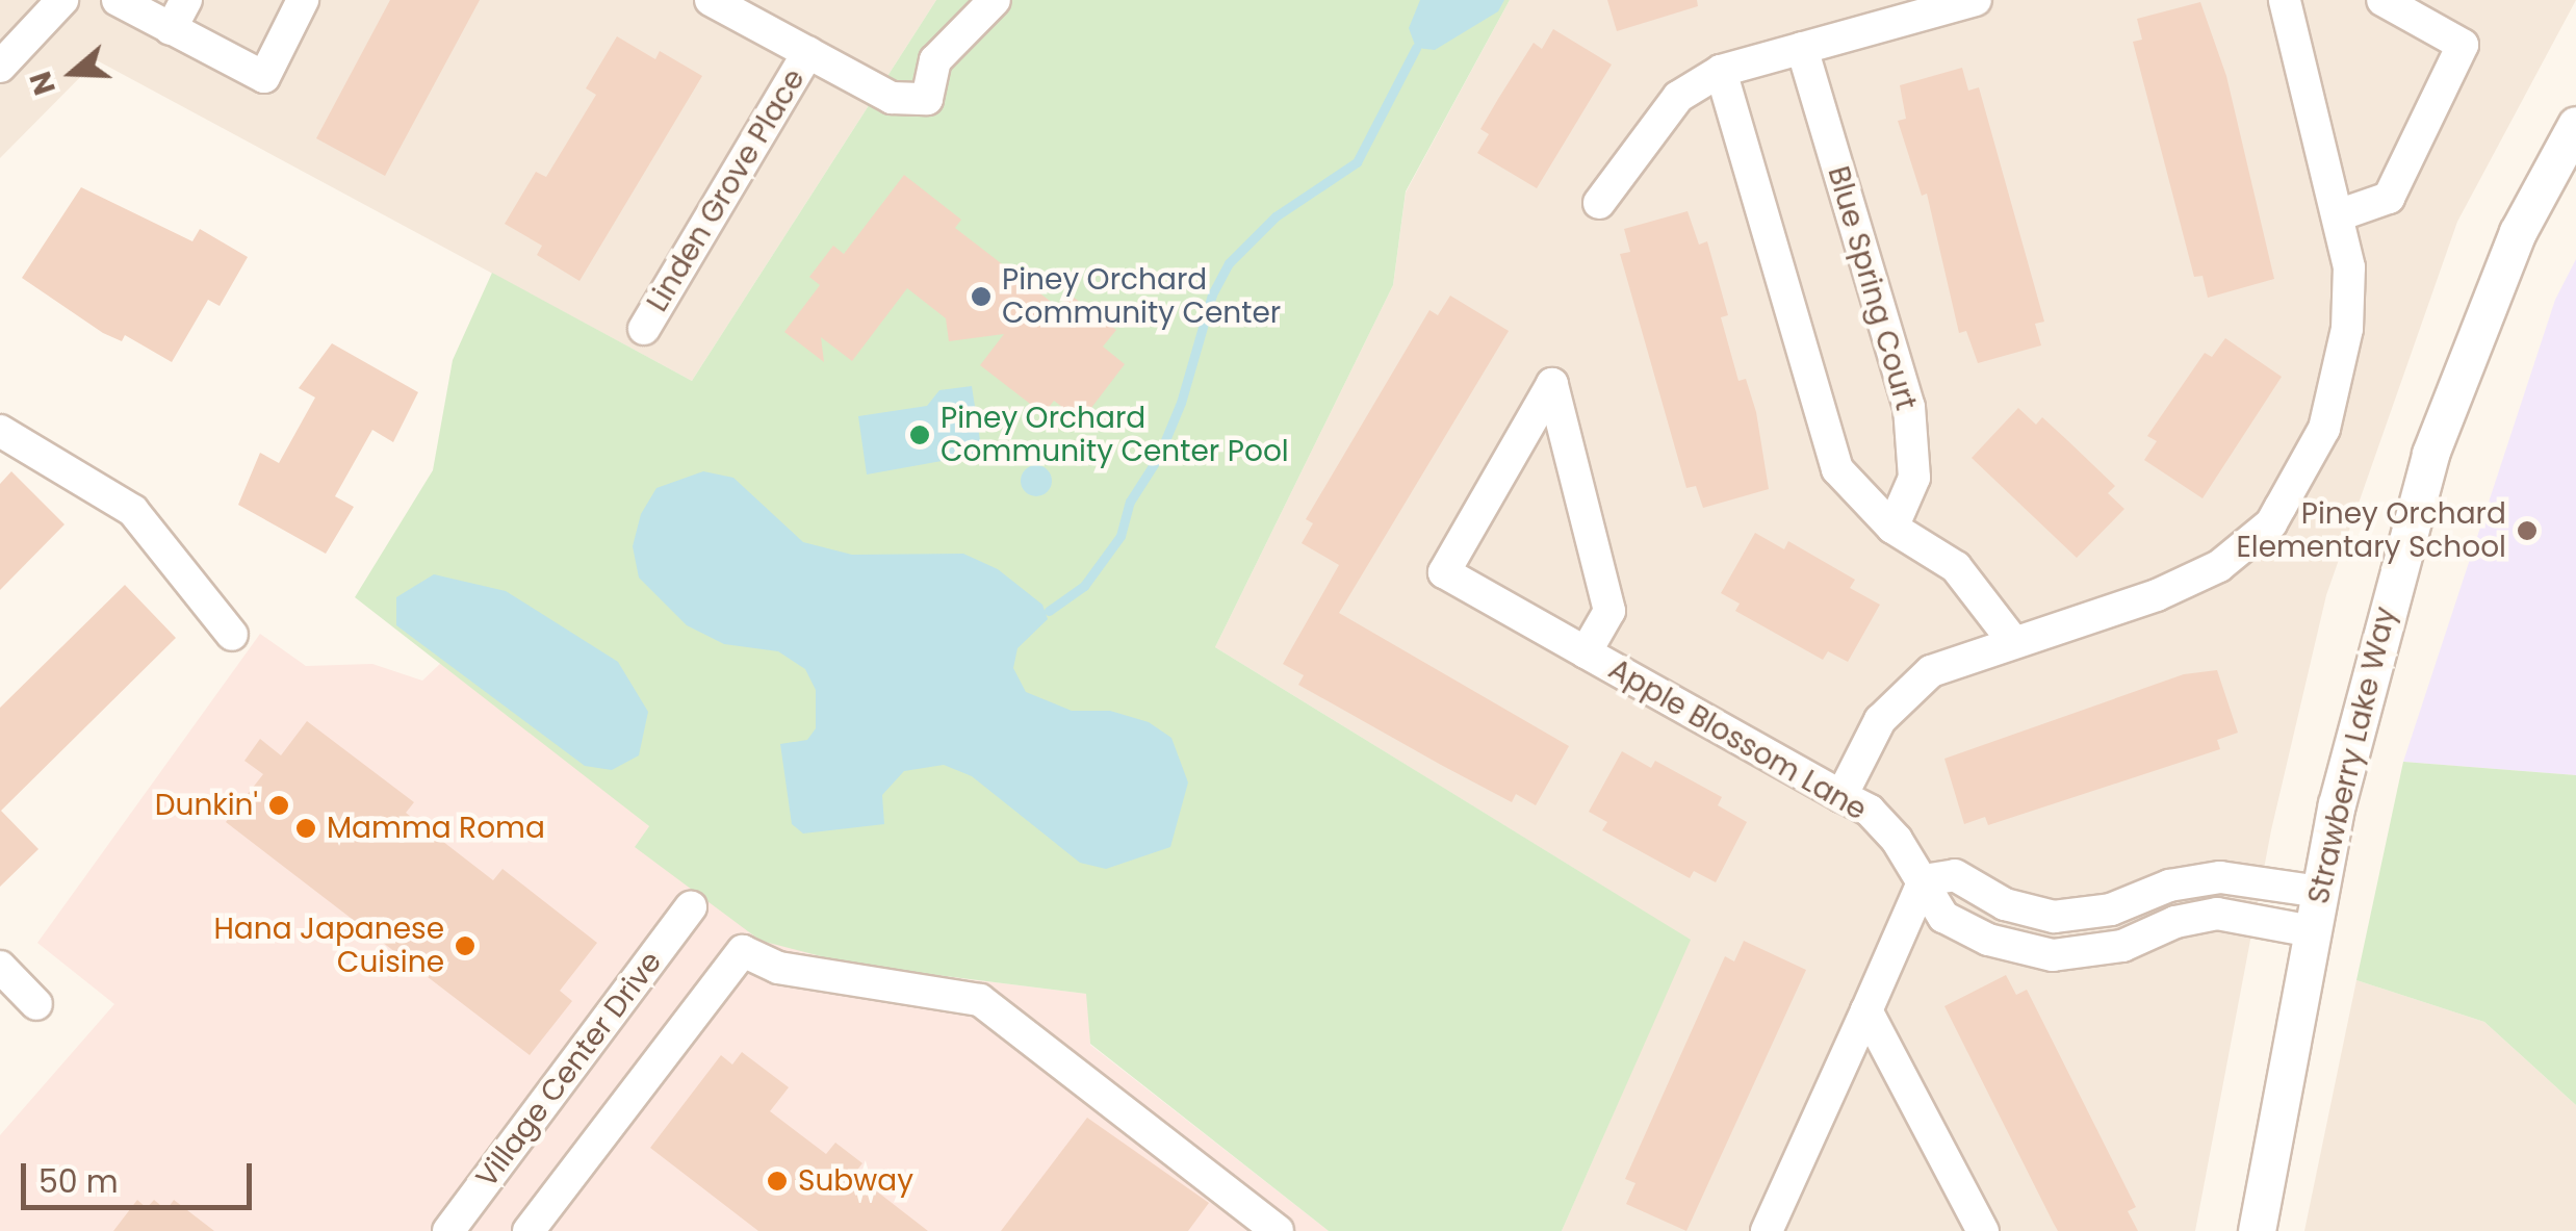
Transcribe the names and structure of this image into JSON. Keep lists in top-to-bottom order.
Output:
{
  "streets": {
    "street": [
      "Linden Grove Place",
      "Blue Spring Court",
      "Apple Blossom Lane",
      "Strawberry Lake Way",
      "Village Center Drive"
    ]
  },
  "crossings": [
    ["Apple Blossom Lane", "Strawberry Lake Way"]
  ],
  "places": [
    "Piney Orchard Community Center",
    "Piney Orchard Community Center Pool",
    "Piney Orchard Elementary School",
    "Dunkin'",
    "Mamma Roma",
    "Hana Japanese Cuisine",
    "Subway"
  ],
  "scale_bar": "50 m",
  "north": "left"
}
